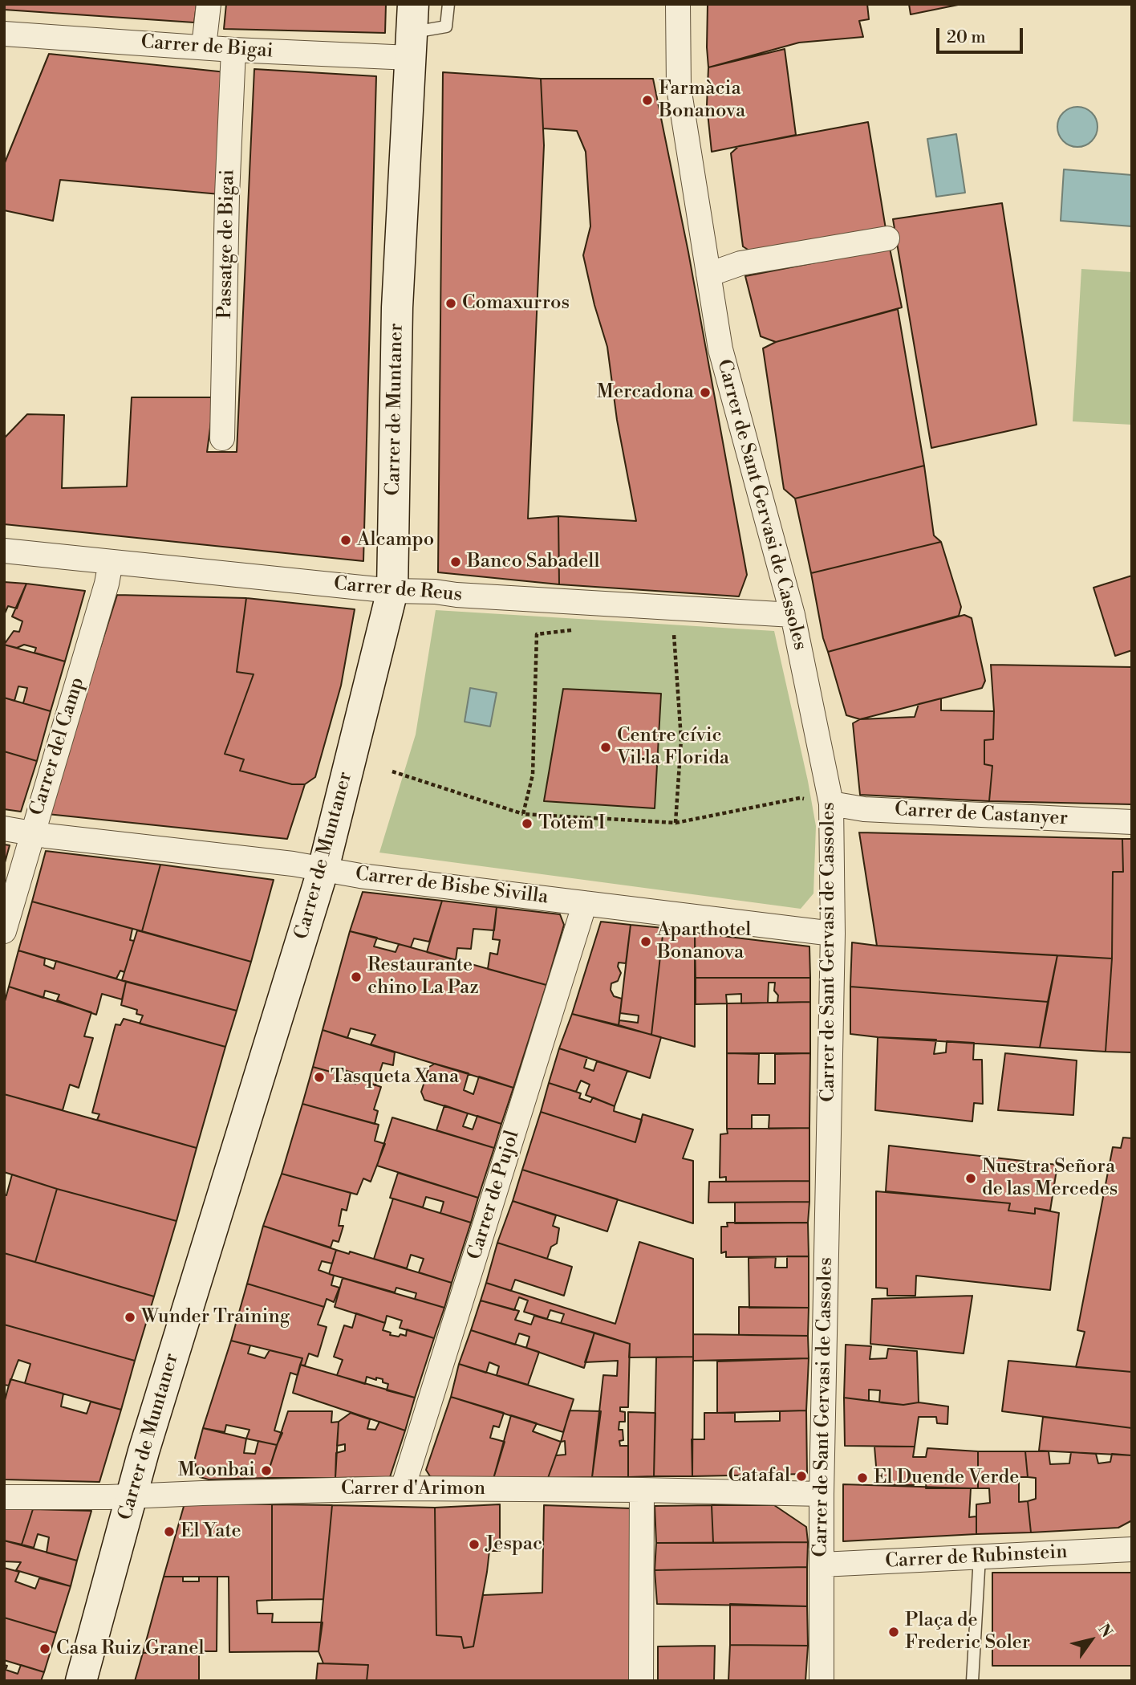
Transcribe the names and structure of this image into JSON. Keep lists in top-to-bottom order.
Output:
{
  "streets": {
    "street": [
      "Carrer de Bigai",
      "Passatge de Bigai",
      "Carrer de Muntaner",
      "Carrer de Sant Gervasi de Cassoles",
      "Carrer de Reus",
      "Carrer del Camp",
      "Carrer de Castanyer",
      "Carrer de Bisbe Sivilla",
      "Carrer de Pujol",
      "Carrer d'Arimon",
      "Carrer de Rubinstein"
    ]
  },
  "crossings": [
    ["Carrer de Bigai", "Passatge de Bigai"],
    ["Carrer de Bigai", "Carrer de Muntaner"],
    ["Carrer de Muntaner", "Carrer de Reus"],
    ["Carrer de Muntaner", "Carrer de Bisbe Sivilla"],
    ["Carrer de Muntaner", "Carrer d'Arimon"],
    ["Carrer de Sant Gervasi de Cassoles", "Carrer de Reus"],
    ["Carrer de Sant Gervasi de Cassoles", "Carrer de Castanyer"],
    ["Carrer de Sant Gervasi de Cassoles", "Carrer de Bisbe Sivilla"],
    ["Carrer de Sant Gervasi de Cassoles", "Carrer d'Arimon"],
    ["Carrer de Sant Gervasi de Cassoles", "Carrer de Rubinstein"],
    ["Carrer de Reus", "Carrer del Camp"],
    ["Carrer del Camp", "Carrer de Bisbe Sivilla"],
    ["Carrer de Bisbe Sivilla", "Carrer de Pujol"],
    ["Carrer de Pujol", "Carrer d'Arimon"]
  ],
  "places": [
    "Farmàcia Bonanova",
    "Comaxurros",
    "Mercadona",
    "Alcampo",
    "Banco Sabadell",
    "Centre cívic Vil·la Florida",
    "Totem I",
    "Aparthotel Bonanova",
    "Restaurante chino La Paz",
    "Tasqueta Xana",
    "Nuestra Señora de las Mercedes",
    "Wunder Training",
    "Moonbai",
    "Catafal",
    "El Duende Verde",
    "El Yate",
    "Jespac",
    "Plaça de Frederic Soler",
    "Casa Ruiz Granel"
  ],
  "scale_bar": "20 m",
  "north": "top right"
}
